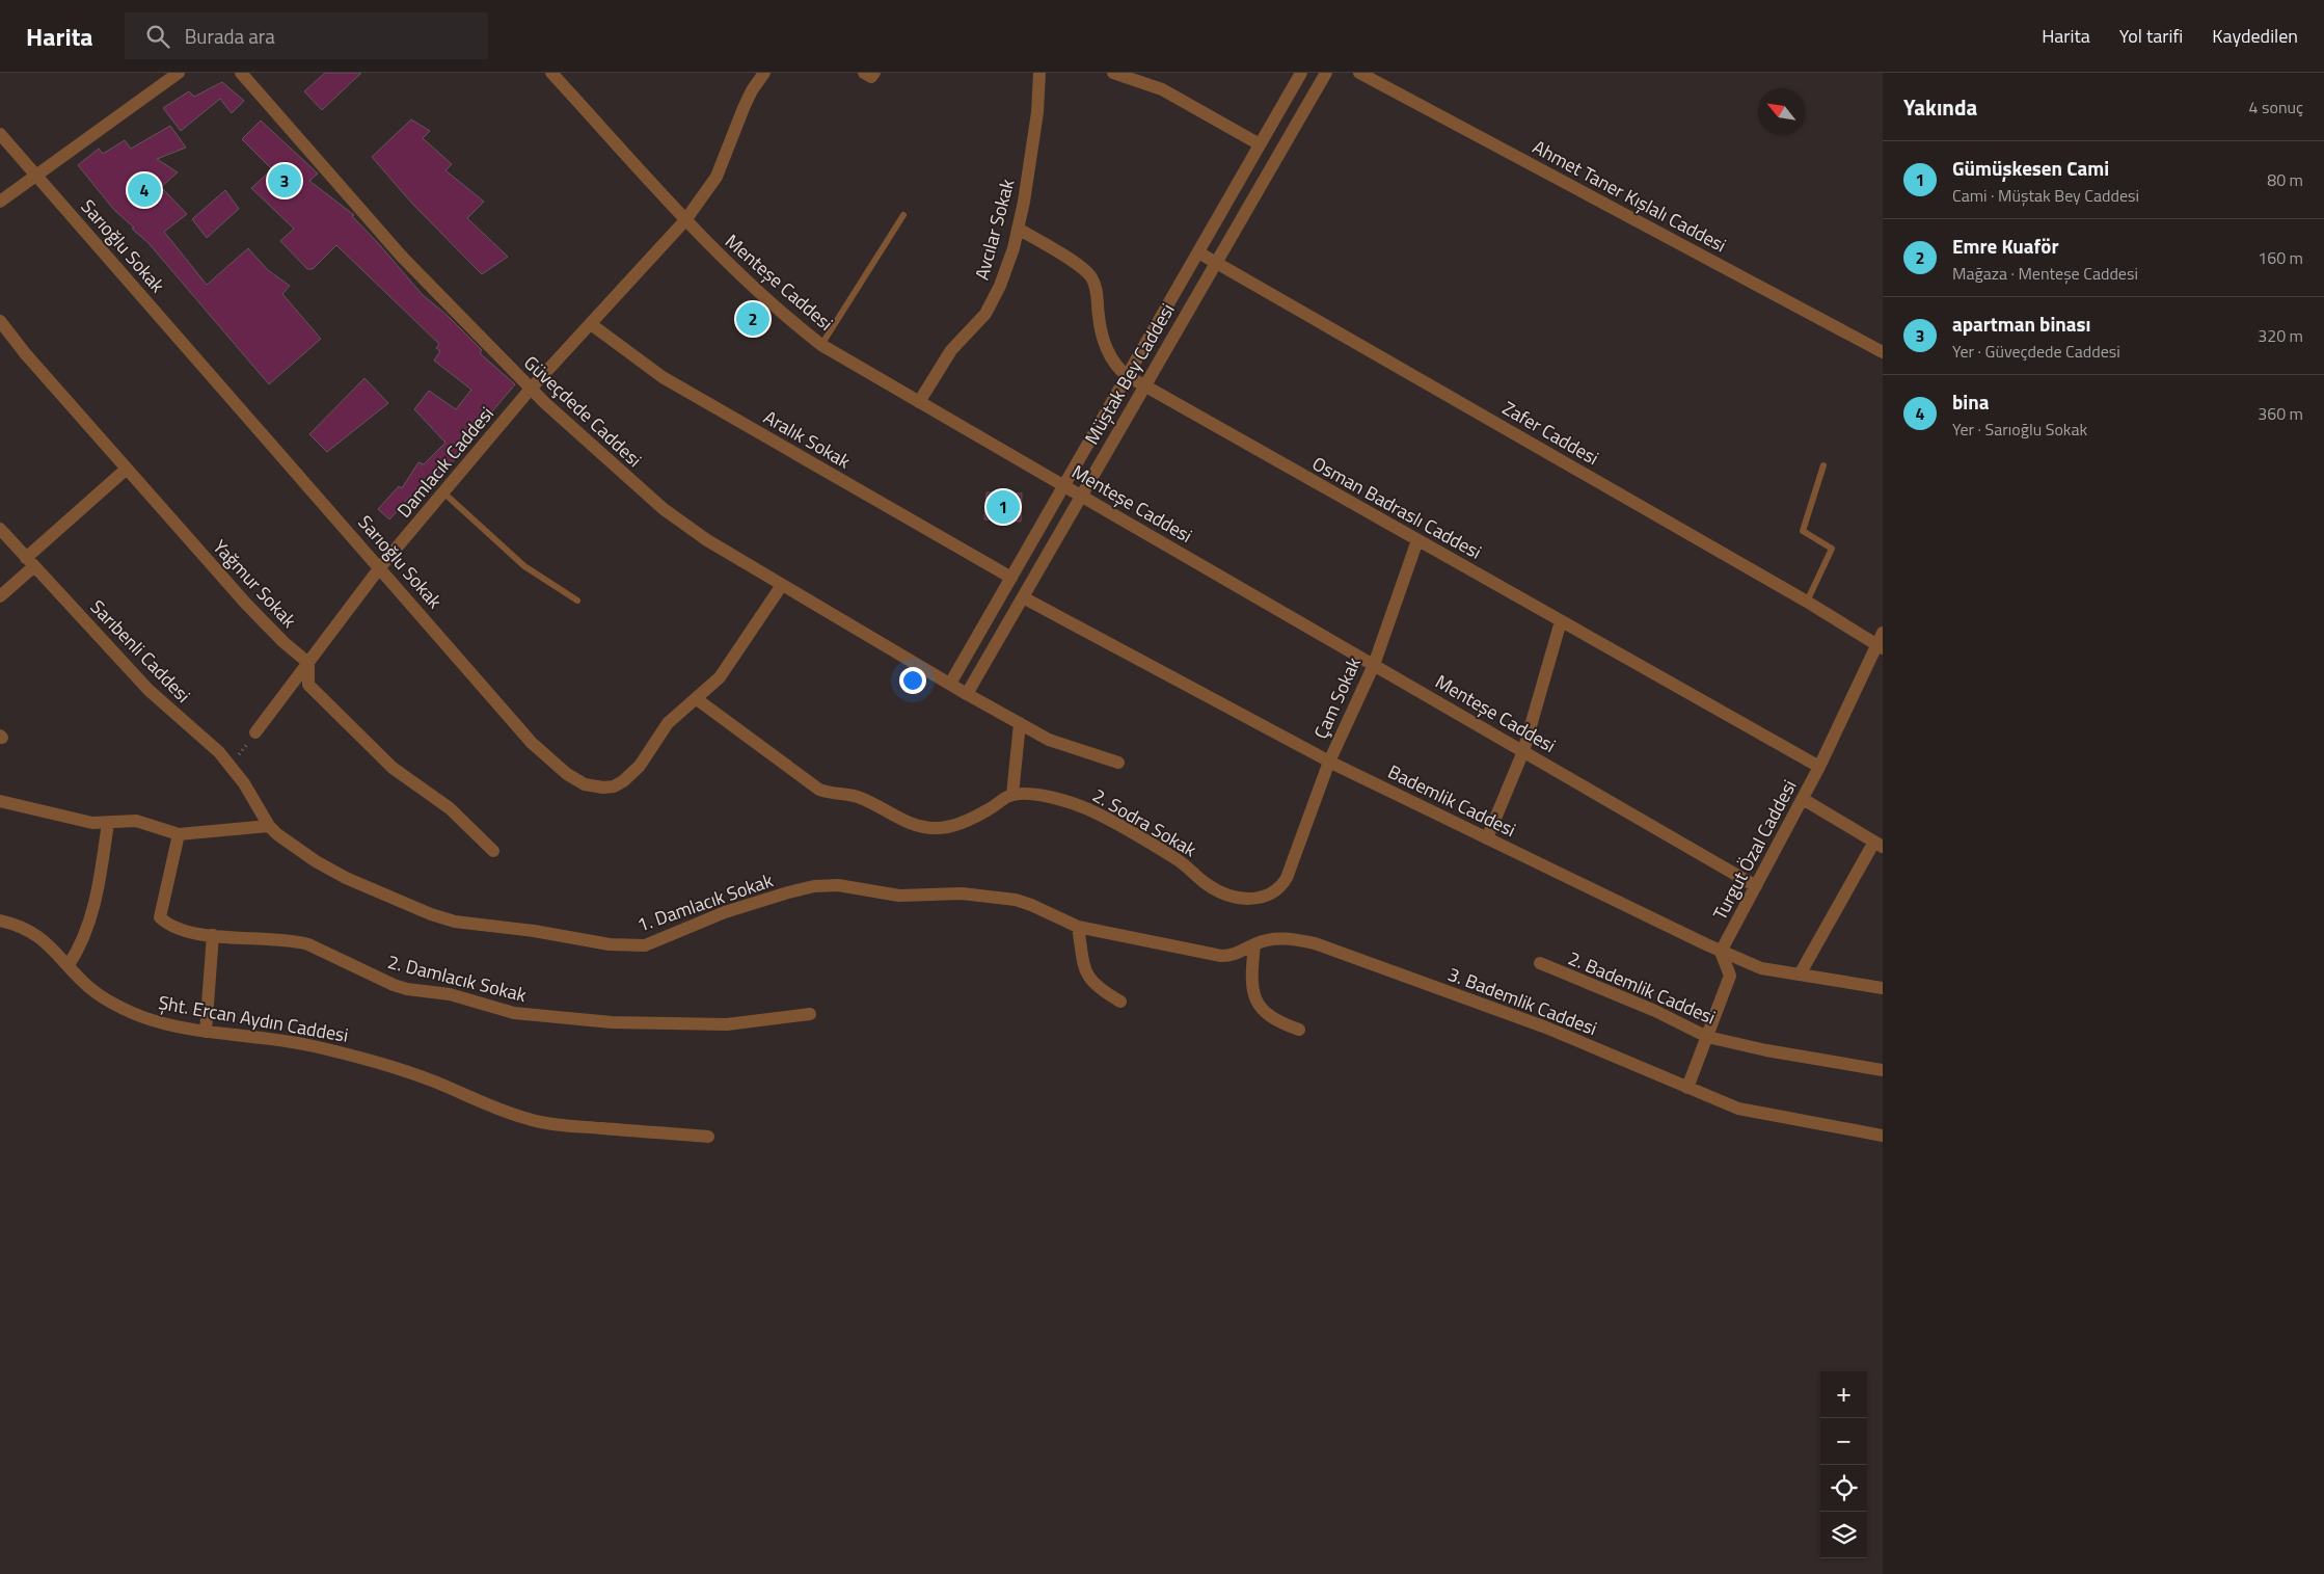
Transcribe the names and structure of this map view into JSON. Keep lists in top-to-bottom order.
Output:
{
  "streets": {
    "street": [
      "Ahmet Taner Kışlalı Caddesi",
      "Avcılar Sokak",
      "Sarıoğlu Sokak",
      "Menteşe Caddesi",
      "Müştak Bey Caddesi",
      "Güveçdede Caddesi",
      "Zafer Caddesi",
      "Aralık Sokak",
      "Damlacık Caddesi",
      "Osman Badraslı Caddesi",
      "Yağmur Sokak",
      "Sarıbenli Caddesi",
      "Çam Sokak",
      "Bademlik Caddesi",
      "2. Sodra Sokak",
      "Turgut Özal Caddesi",
      "1. Damlacık Sokak",
      "2. Damlacık Sokak",
      "2. Bademlik Caddesi",
      "3. Bademlik Caddesi",
      "Şht. Ercan Aydın Caddesi"
    ]
  },
  "crossings": [
    ["Avcılar Sokak", "Menteşe Caddesi"],
    ["Avcılar Sokak", "Osman Badraslı Caddesi"],
    ["Sarıoğlu Sokak", "Güveçdede Caddesi"],
    ["Sarıoğlu Sokak", "Damlacık Caddesi"],
    ["Menteşe Caddesi", "Müştak Bey Caddesi"],
    ["Menteşe Caddesi", "Damlacık Caddesi"],
    ["Menteşe Caddesi", "Çam Sokak"],
    ["Menteşe Caddesi", "Turgut Özal Caddesi"],
    ["Müştak Bey Caddesi", "Güveçdede Caddesi"],
    ["Müştak Bey Caddesi", "Zafer Caddesi"],
    ["Müştak Bey Caddesi", "Aralık Sokak"],
    ["Müştak Bey Caddesi", "Osman Badraslı Caddesi"],
    ["Müştak Bey Caddesi", "Bademlik Caddesi"],
    ["Güveçdede Caddesi", "Damlacık Caddesi"],
    ["Zafer Caddesi", "Turgut Özal Caddesi"],
    ["Aralık Sokak", "Damlacık Caddesi"],
    ["Damlacık Caddesi", "Yağmur Sokak"],
    ["Osman Badraslı Caddesi", "Çam Sokak"],
    ["Osman Badraslı Caddesi", "Turgut Özal Caddesi"],
    ["Sarıbenli Caddesi", "1. Damlacık Sokak"],
    ["Çam Sokak", "Bademlik Caddesi"],
    ["Çam Sokak", "2. Sodra Sokak"],
    ["Bademlik Caddesi", "Turgut Özal Caddesi"],
    ["1. Damlacık Sokak", "3. Bademlik Caddesi"]
  ],
  "north": "top left",
  "page": {
    "header": "Harita",
    "search": "Burada ara",
    "nav": ["Harita", "Yol tarifi", "Kaydedilen"],
    "heading": ["Yakında", "4 sonuç"],
    "list": [
      {
        "mark": "1",
        "name": "Gümüşkesen Cami",
        "note": "Cami · Müştak Bey Caddesi",
        "value": "80 m"
      },
      {
        "mark": "2",
        "name": "Emre Kuaför",
        "note": "Mağaza · Menteşe Caddesi",
        "value": "160 m"
      },
      {
        "mark": "3",
        "name": "apartman binası",
        "note": "Yer · Güveçdede Caddesi",
        "value": "320 m"
      },
      {
        "mark": "4",
        "name": "bina",
        "note": "Yer · Sarıoğlu Sokak",
        "value": "360 m"
      }
    ],
    "pins": [
      "3",
      "4",
      "2",
      "1"
    ],
    "map_buttons": ["+", "−"]
  }
}
